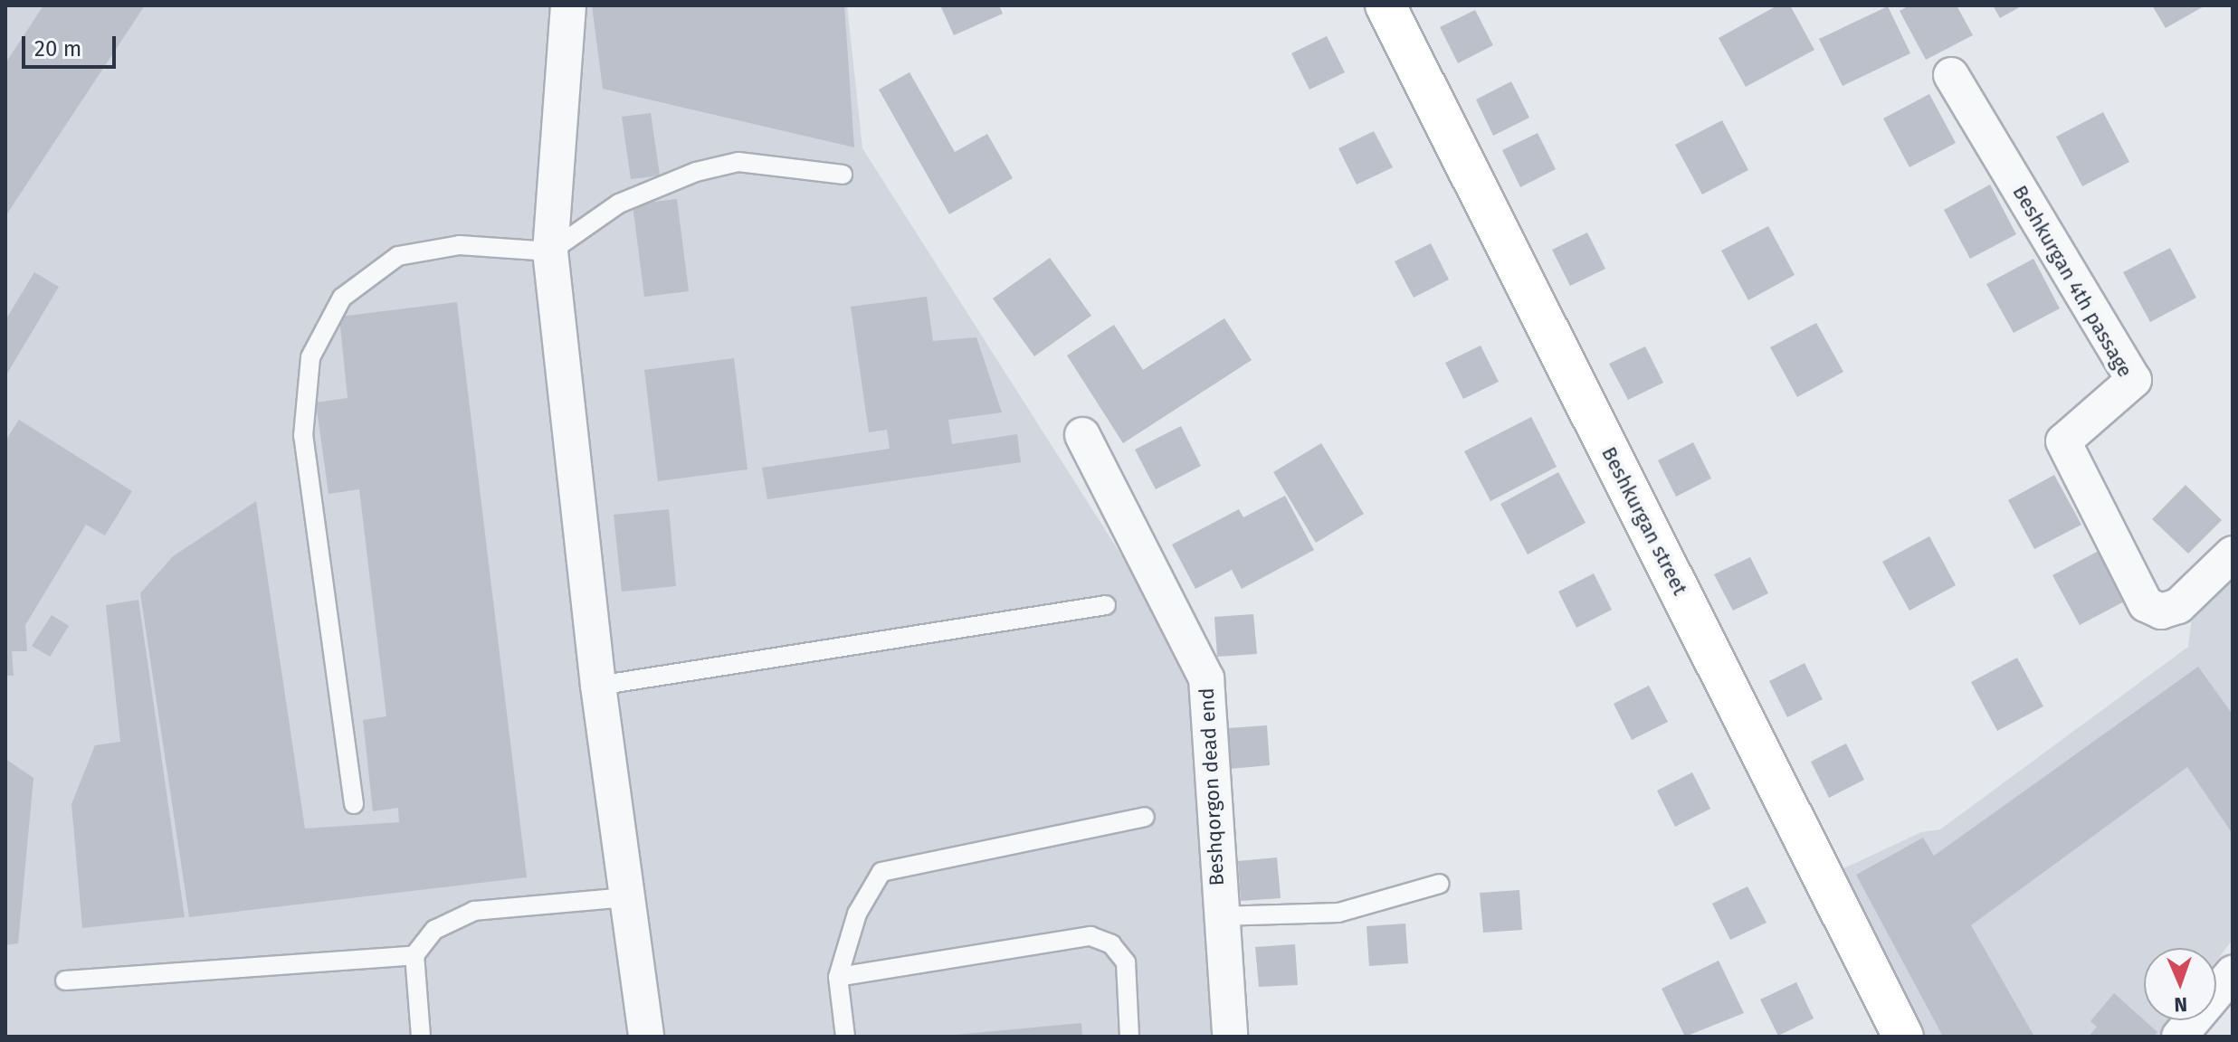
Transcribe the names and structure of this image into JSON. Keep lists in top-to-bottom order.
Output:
{
  "streets": {
    "street": ["Beshkurgan 4th passage", "Beshkurgan street", "Beshqorgon dead end"]
  },
  "scale_bar": "20 m",
  "north": "bottom"
}
